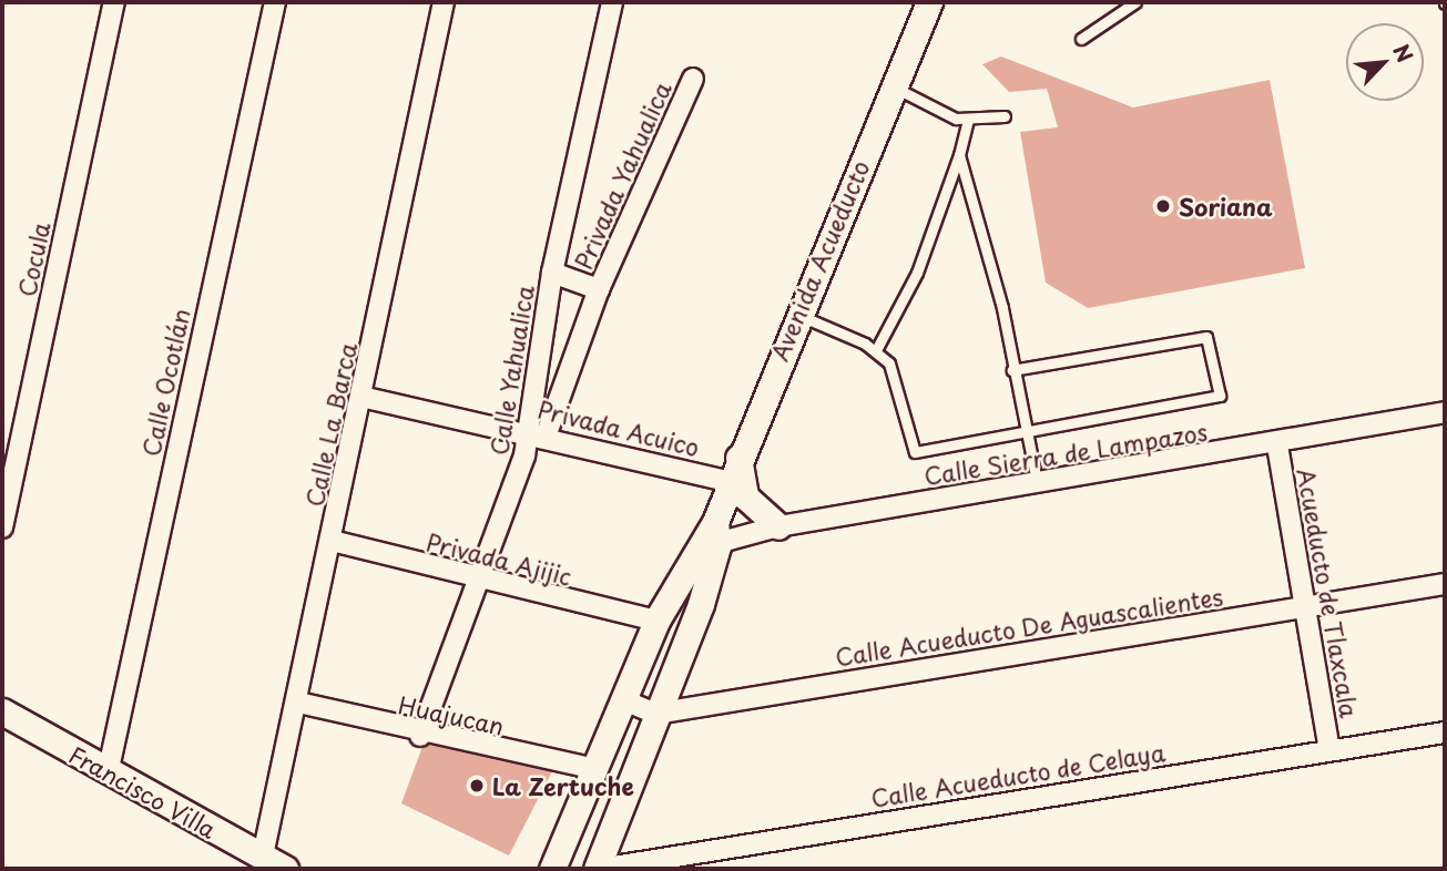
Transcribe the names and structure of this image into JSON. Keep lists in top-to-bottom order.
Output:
{
  "streets": {
    "street": [
      "Privada Yahualica",
      "Cocula",
      "Avenida Acueducto",
      "Calle Yahualica",
      "Calle Ocotlán",
      "Calle La Barca",
      "Privada Acuico",
      "Calle Sierra de Lampazos",
      "Privada Ajijic",
      "Acueducto de Tlaxcala",
      "Calle Acueducto De Aguascalientes",
      "Huajucan",
      "Calle Acueducto de Celaya",
      "Francisco Villa"
    ]
  },
  "crossings": [
    ["Privada Yahualica", "Calle Yahualica"],
    ["Avenida Acueducto", "Privada Acuico"],
    ["Avenida Acueducto", "Calle Sierra de Lampazos"],
    ["Avenida Acueducto", "Privada Ajijic"],
    ["Avenida Acueducto", "Calle Acueducto De Aguascalientes"],
    ["Avenida Acueducto", "Huajucan"],
    ["Avenida Acueducto", "Calle Acueducto de Celaya"],
    ["Calle Yahualica", "Privada Acuico"],
    ["Calle Yahualica", "Privada Ajijic"],
    ["Calle Yahualica", "Huajucan"],
    ["Calle Ocotlán", "Francisco Villa"],
    ["Calle La Barca", "Privada Acuico"],
    ["Calle La Barca", "Privada Ajijic"],
    ["Calle La Barca", "Huajucan"],
    ["Calle La Barca", "Francisco Villa"],
    ["Calle Sierra de Lampazos", "Acueducto de Tlaxcala"],
    ["Acueducto de Tlaxcala", "Calle Acueducto De Aguascalientes"],
    ["Acueducto de Tlaxcala", "Calle Acueducto de Celaya"]
  ],
  "places": ["Soriana", "La Zertuche"],
  "north": "top right"
}
